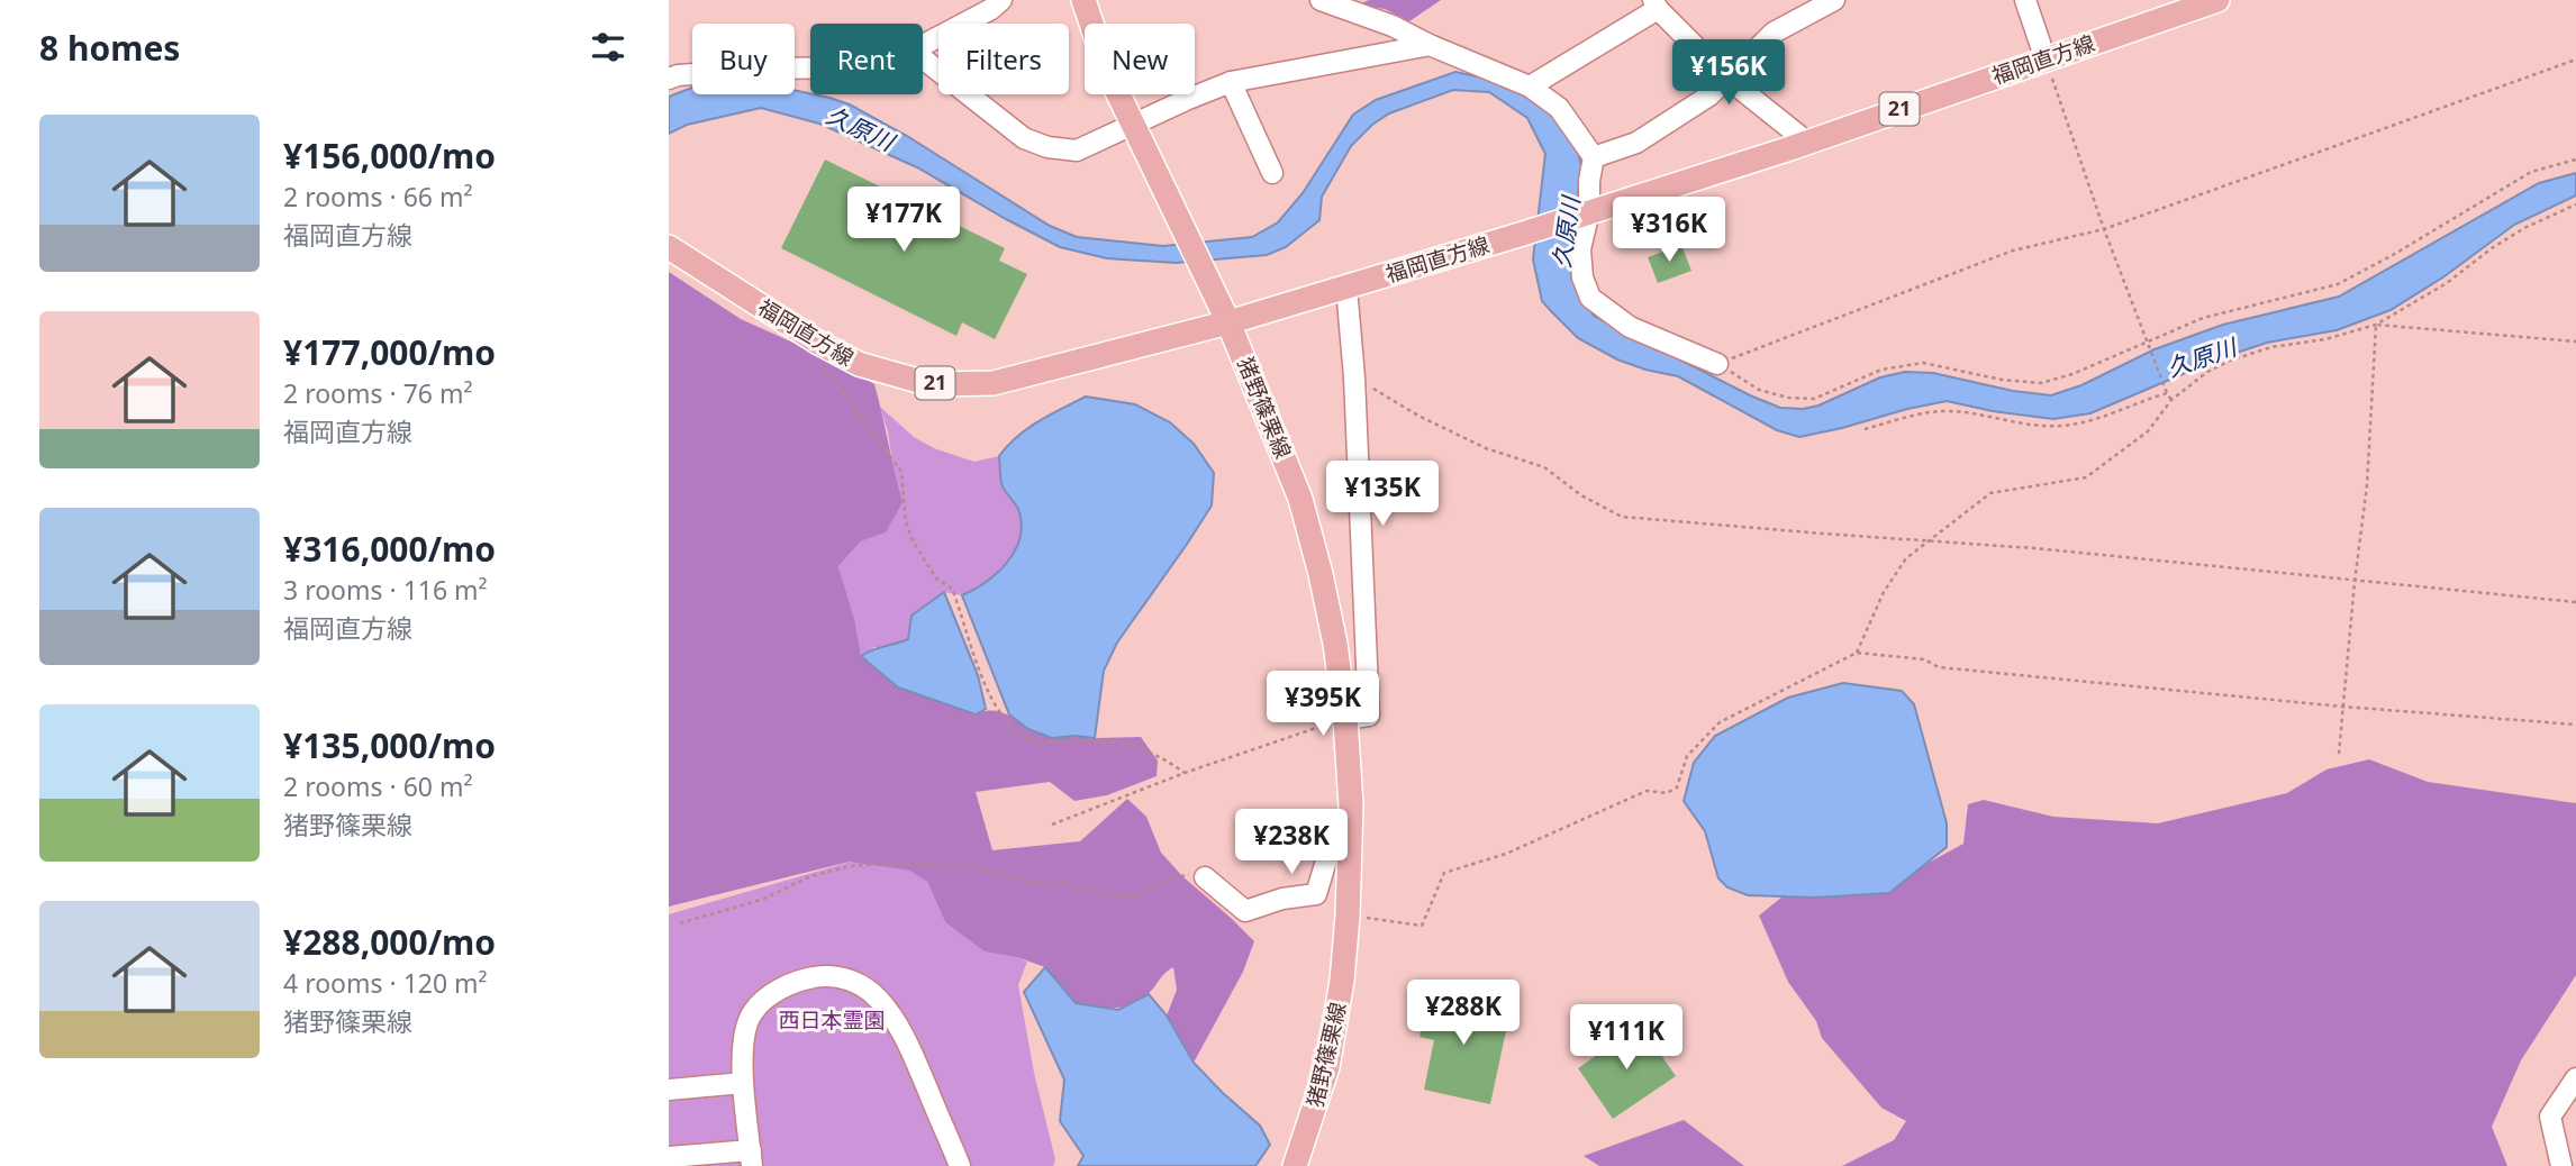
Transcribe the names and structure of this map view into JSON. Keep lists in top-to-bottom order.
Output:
{
  "streets": {
    "main road": ["福岡直方線", "21", "猪野篠栗線"]
  },
  "crossings": [
    ["福岡直方線", "猪野篠栗線"]
  ],
  "water": ["久原川"],
  "parks": ["西日本霊園"],
  "page": {
    "heading": "8 homes",
    "chip": [
      "Buy",
      "Rent",
      "Filters",
      "New"
    ],
    "price": [
      "¥156K",
      "¥177K",
      "¥316K",
      "¥135K",
      "¥395K",
      "¥238K",
      "¥288K",
      "¥111K"
    ],
    "list": [
      {
        "name": "¥156,000/mo",
        "note": "2 rooms · 66 m² · 福岡直方線"
      },
      {
        "name": "¥177,000/mo",
        "note": "2 rooms · 76 m² · 福岡直方線"
      },
      {
        "name": "¥316,000/mo",
        "note": "3 rooms · 116 m² · 福岡直方線"
      },
      {
        "name": "¥135,000/mo",
        "note": "2 rooms · 60 m² · 猪野篠栗線"
      },
      {
        "name": "¥288,000/mo",
        "note": "4 rooms · 120 m² · 猪野篠栗線"
      }
    ]
  }
}
